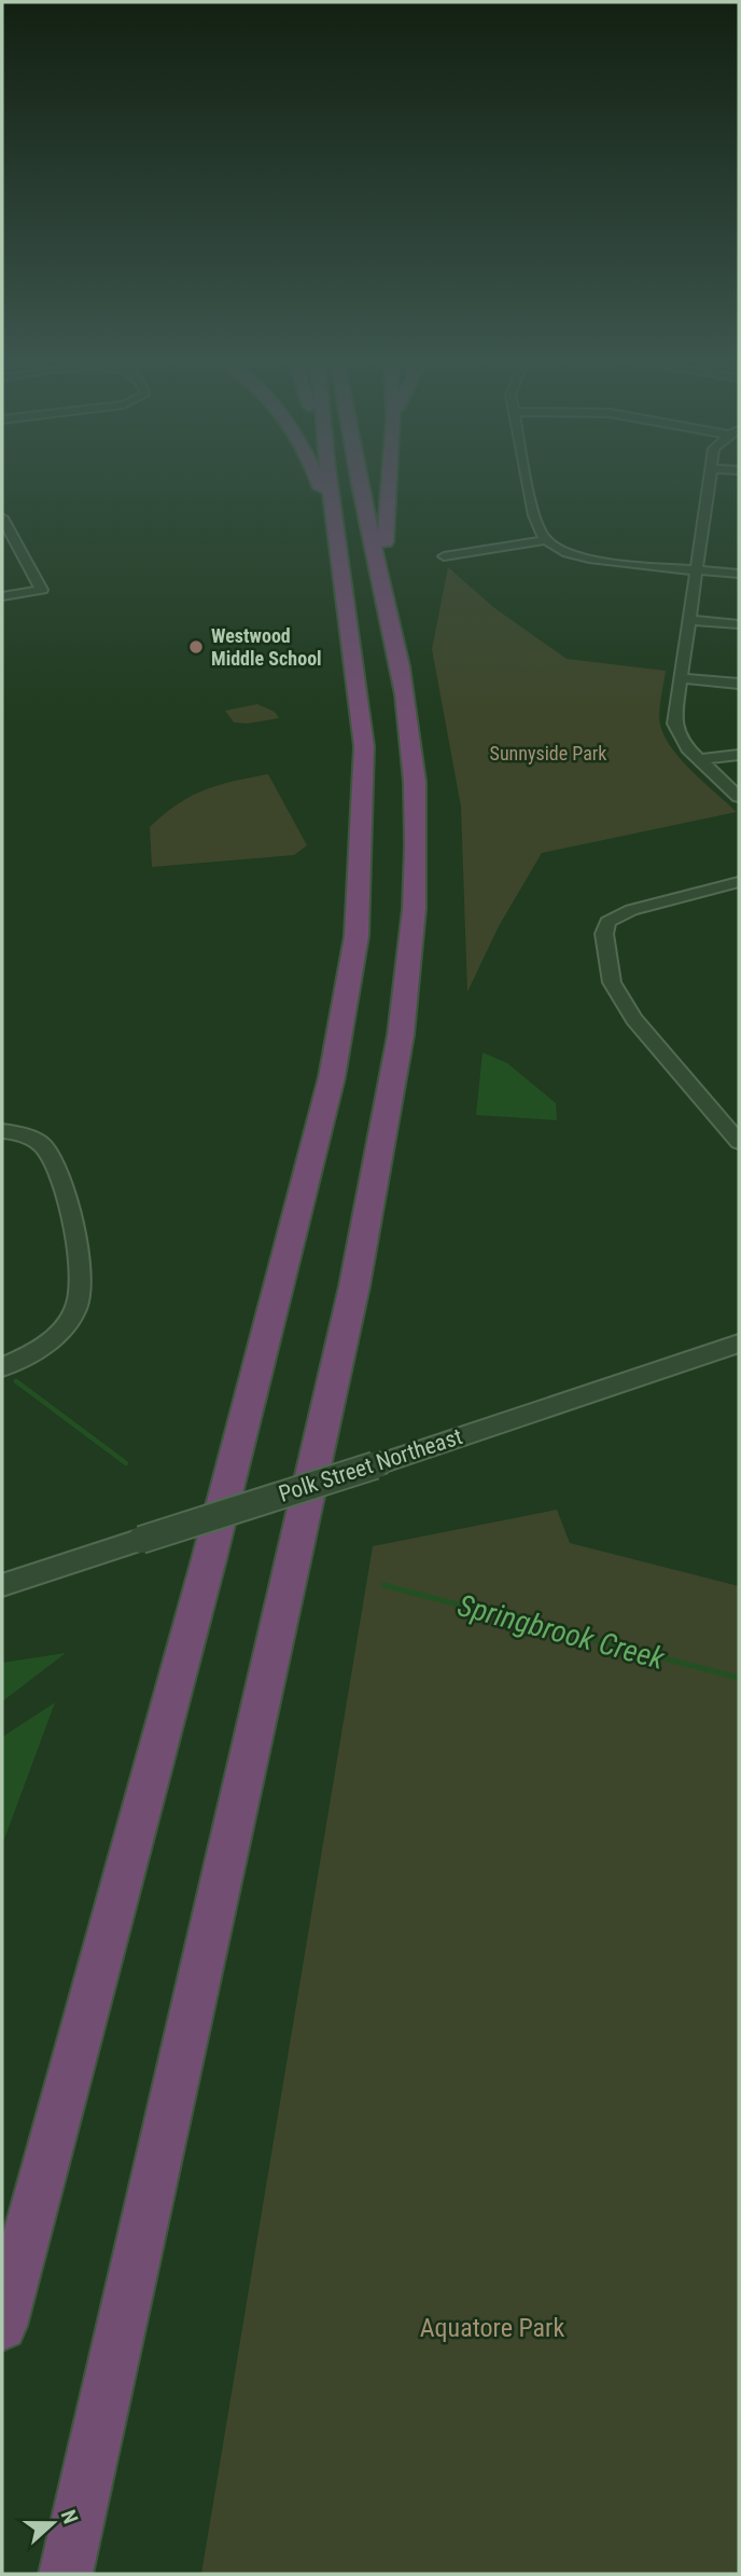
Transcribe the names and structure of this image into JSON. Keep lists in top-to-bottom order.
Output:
{
  "streets": {
    "street": ["Polk Street Northeast"]
  },
  "water": ["Springbrook Creek"],
  "parks": ["Sunnyside Park", "Aquatore Park"],
  "places": ["Westwood Middle School"],
  "north": "right"
}
